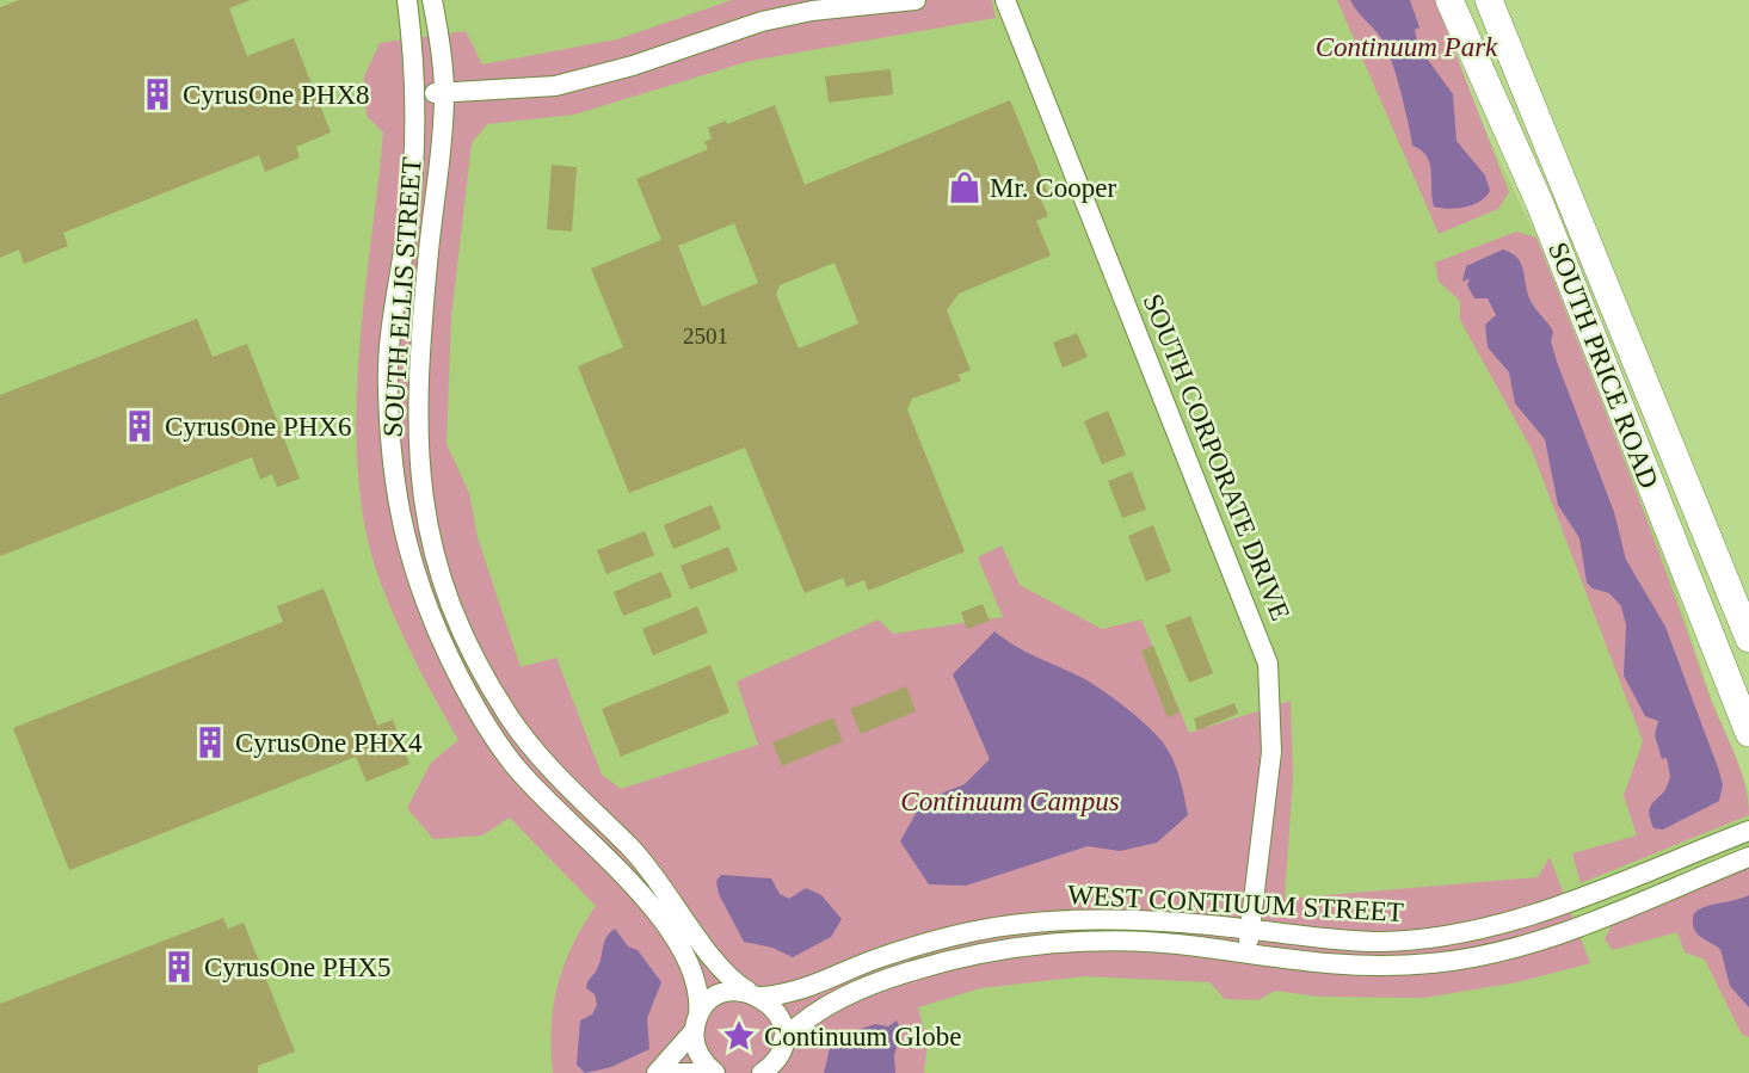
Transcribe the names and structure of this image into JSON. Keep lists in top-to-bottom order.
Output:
{
  "streets": {
    "main road": ["SOUTH PRICE ROAD"],
    "street": ["SOUTH ELLIS STREET", "SOUTH CORPORATE DRIVE", "WEST CONTIUUM STREET"]
  },
  "crossings": [
    ["SOUTH ELLIS STREET", "WEST CONTIUUM STREET"],
    ["SOUTH CORPORATE DRIVE", "WEST CONTIUUM STREET"]
  ],
  "parks": ["Continuum Park", "Continuum Campus"],
  "places": {
    "building": [
      "CyrusOne PHX8",
      "CyrusOne PHX6",
      "CyrusOne PHX4",
      "CyrusOne PHX5"
    ],
    "shop": ["Mr. Cooper"],
    "place": ["Continuum Globe"]
  },
  "house_numbers": ["2501"]
}
